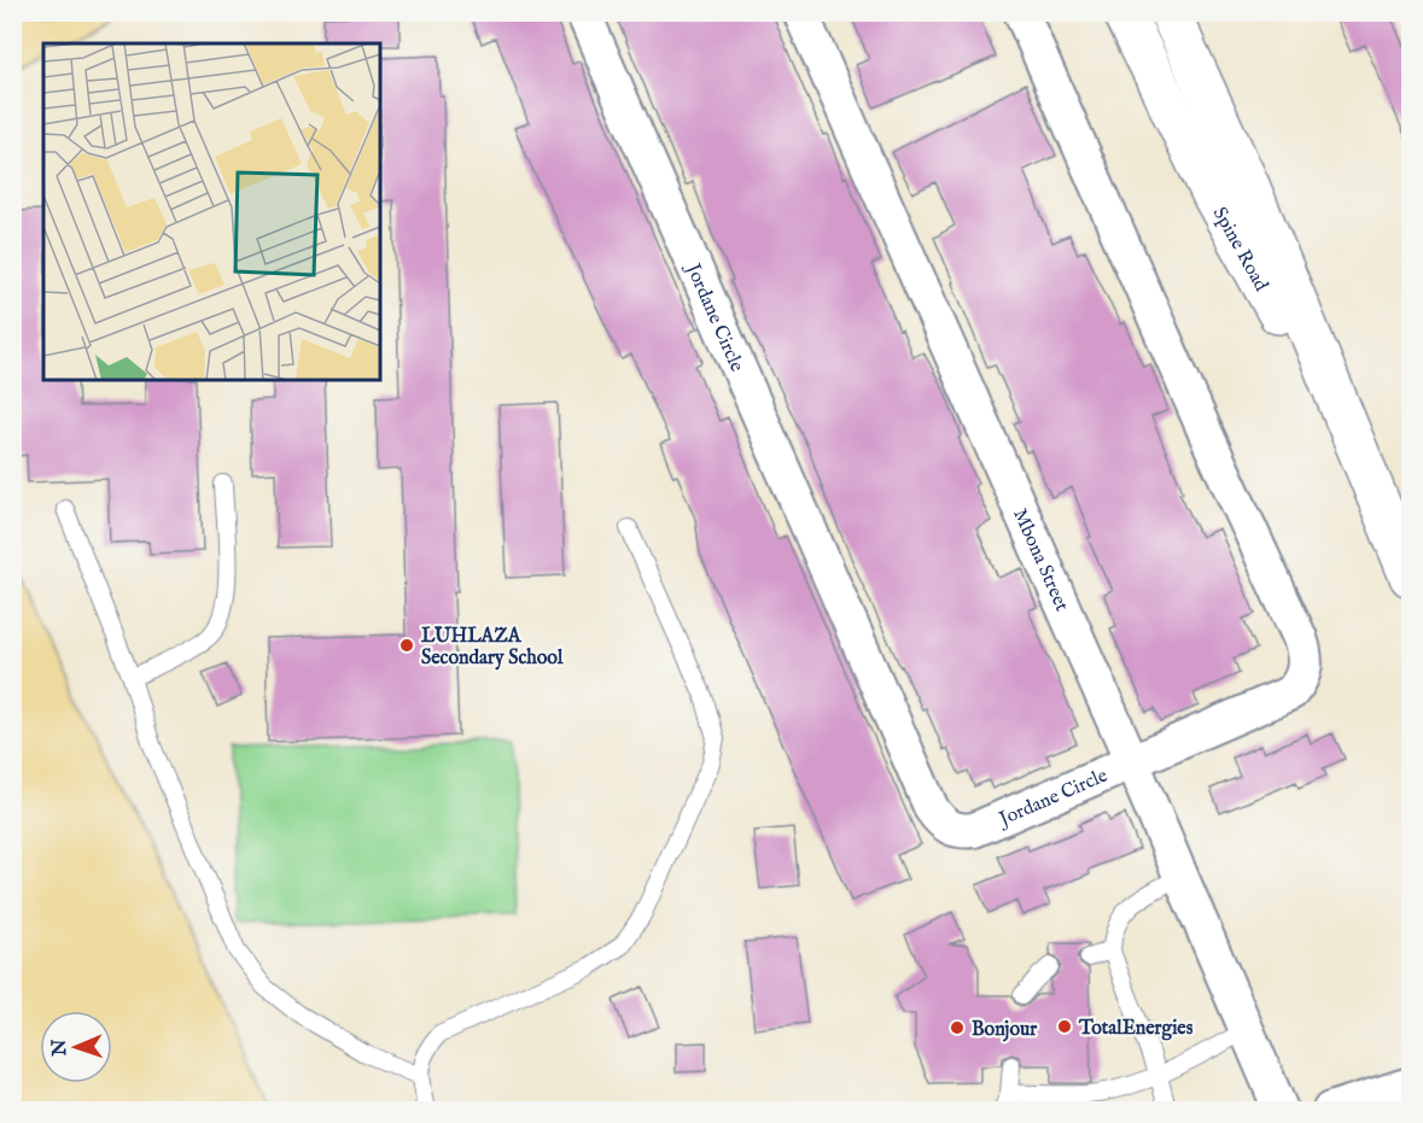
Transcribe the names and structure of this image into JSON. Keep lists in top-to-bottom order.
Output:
{
  "streets": {
    "main road": ["Spine Road"],
    "street": ["Jordane Circle", "Mbona Street"]
  },
  "crossings": [
    ["Jordane Circle", "Mbona Street"]
  ],
  "places": ["LUHLAZA Secondary School", "TotalEnergies", "Bonjour"],
  "north": "left"
}
